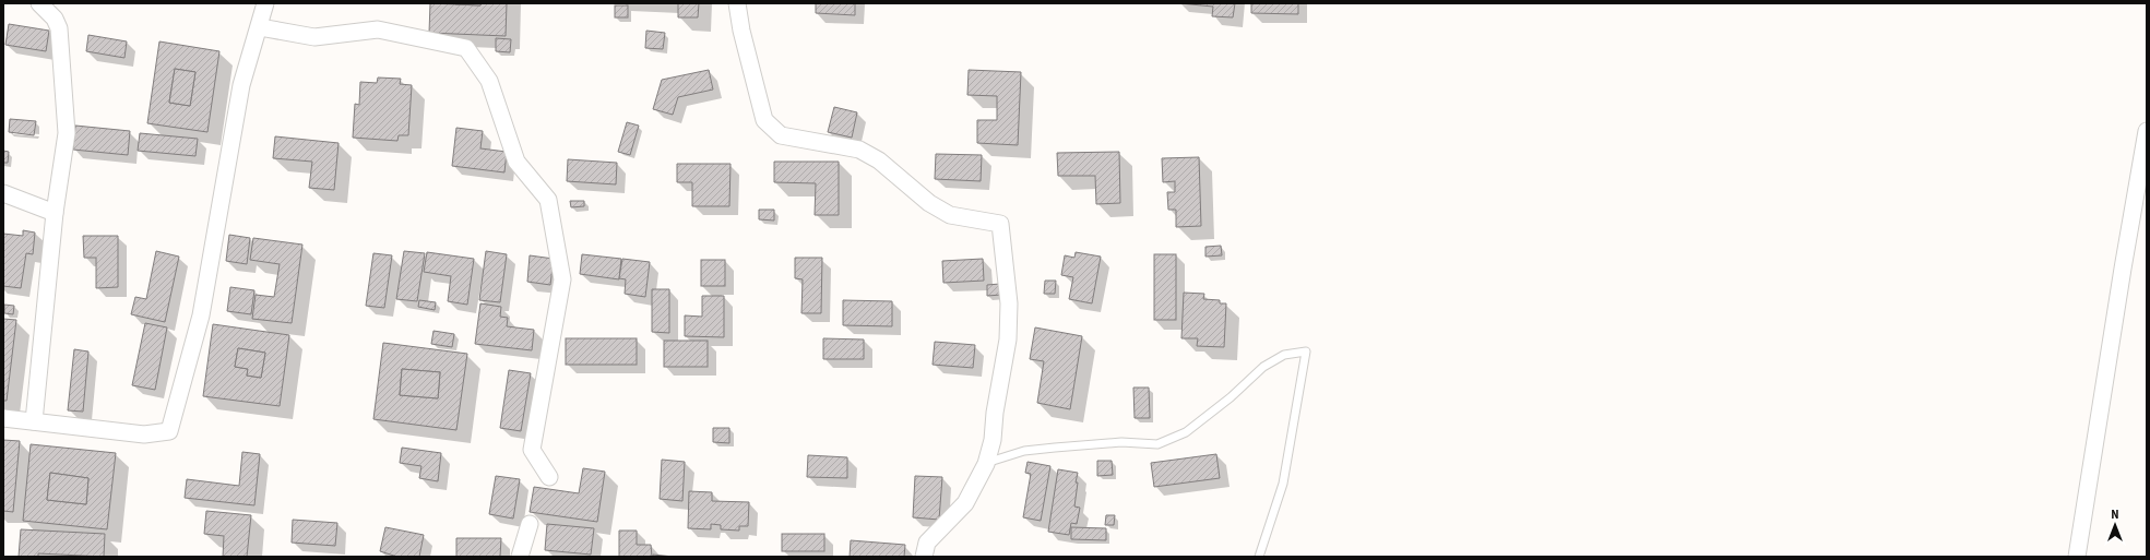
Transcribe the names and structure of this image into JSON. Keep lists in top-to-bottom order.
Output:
{
  "north": "top"
}
